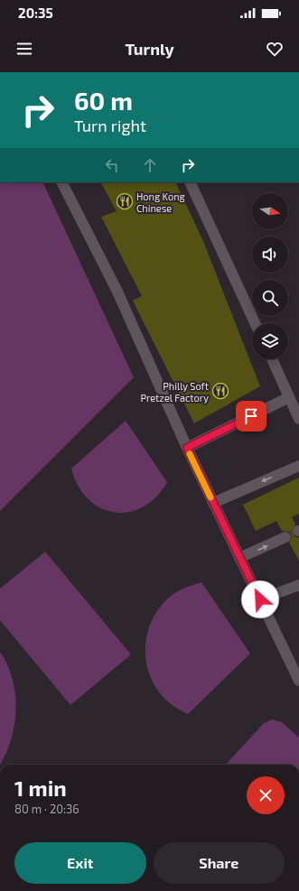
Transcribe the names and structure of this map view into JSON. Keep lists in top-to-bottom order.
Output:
{
  "places": {
    "restaurant": ["Hong Kong Chinese", "Philly Soft Pretzel Factory"]
  },
  "north": "right",
  "page": {
    "status": "20:35",
    "header": "Turnly",
    "turn": ["60 m", "Turn right"],
    "heading": ["1 min", "80 m · 20:36"],
    "buttons": ["Exit", "Share"]
  }
}
